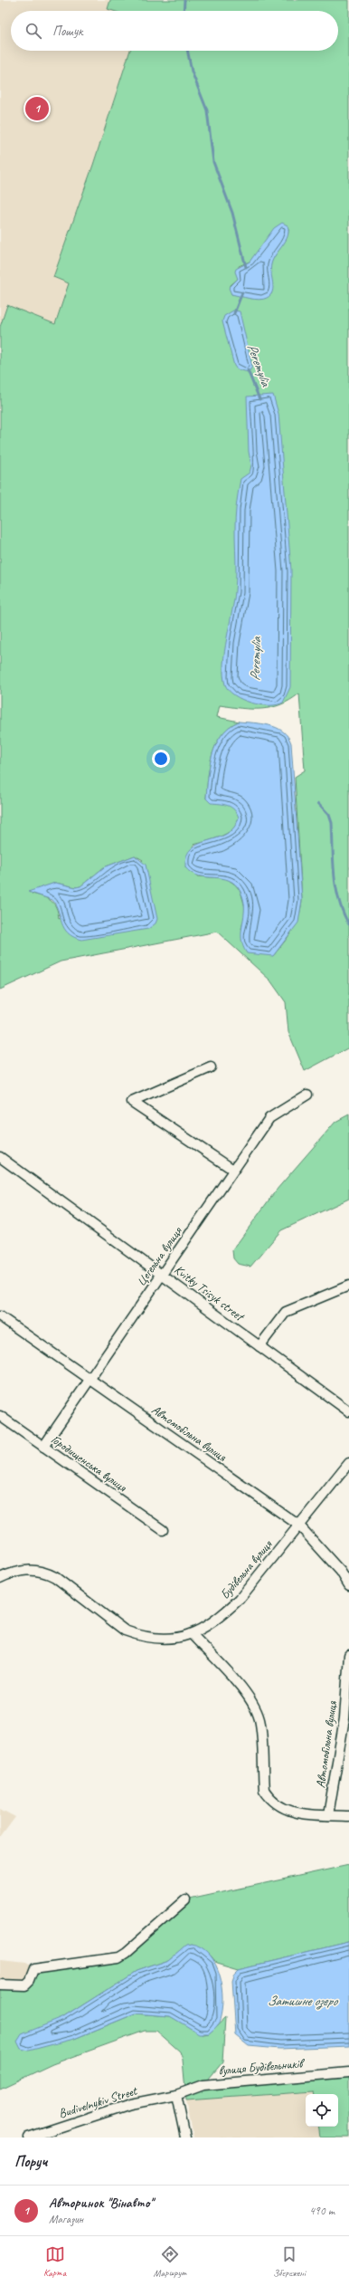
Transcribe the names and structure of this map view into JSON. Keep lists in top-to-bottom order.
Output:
{
  "streets": {
    "street": [
      "Цегельна вулиця",
      "Kvitky Tsisyk street",
      "Автомобільна вулиця",
      "Городищенська вулиця",
      "Будівельна вулиця",
      "вулиця Будівельників",
      "Budivelnykiv Street"
    ]
  },
  "crossings": [
    ["Цегельна вулиця", "Kvitky Tsisyk street"],
    ["Цегельна вулиця", "Автомобільна вулиця"],
    ["Цегельна вулиця", "Городищенська вулиця"],
    ["Автомобільна вулиця", "Будівельна вулиця"],
    ["вулиця Будівельників", "Budivelnykiv Street"]
  ],
  "water": ["Peremylia", "Затишне озеро"],
  "page": {
    "search": "Пошук",
    "pins": "1",
    "heading": "Поруч",
    "list": [
      {
        "mark": "1",
        "name": "Авторинок \"Вінавто\"",
        "note": "Магазин",
        "value": "490 m"
      }
    ],
    "nav": ["Карта", "Маршрут", "Збережені"]
  }
}
